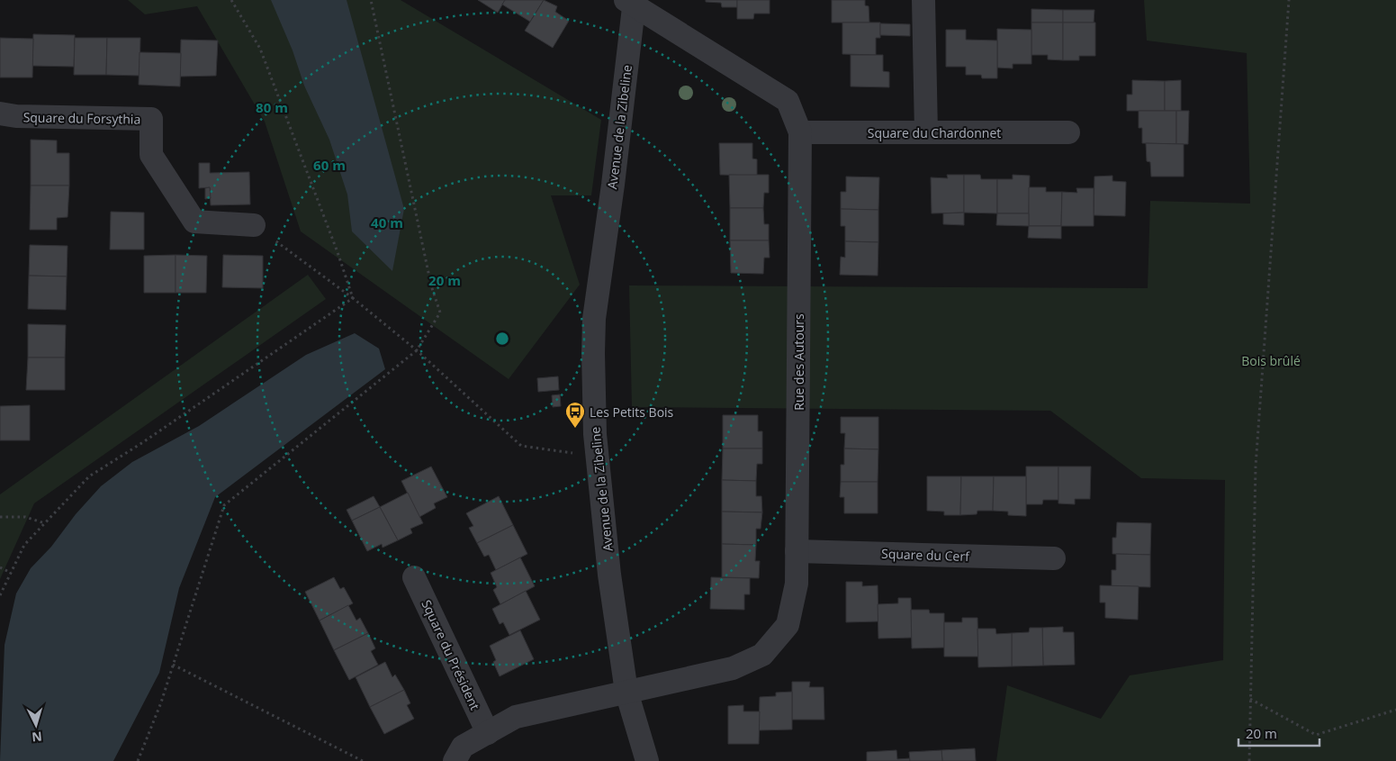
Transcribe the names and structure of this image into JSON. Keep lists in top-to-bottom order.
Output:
{
  "streets": {
    "street": [
      "Square du Forsythia",
      "Avenue de la Zibeline",
      "Square du Chardonnet",
      "Rue des Autours",
      "Square du Cerf",
      "Square du Président"
    ]
  },
  "crossings": [
    ["Avenue de la Zibeline", "Rue des Autours"],
    ["Square du Chardonnet", "Rue des Autours"],
    ["Rue des Autours", "Square du Cerf"],
    ["Rue des Autours", "Square du Président"]
  ],
  "parks": ["Bois brûlé"],
  "places": {
    "bus stop": ["Les Petits Bois"]
  },
  "scale_bar": "20 m",
  "north": "bottom",
  "rings": [
    "80 m",
    "60 m",
    "40 m",
    "20 m"
  ]
}
